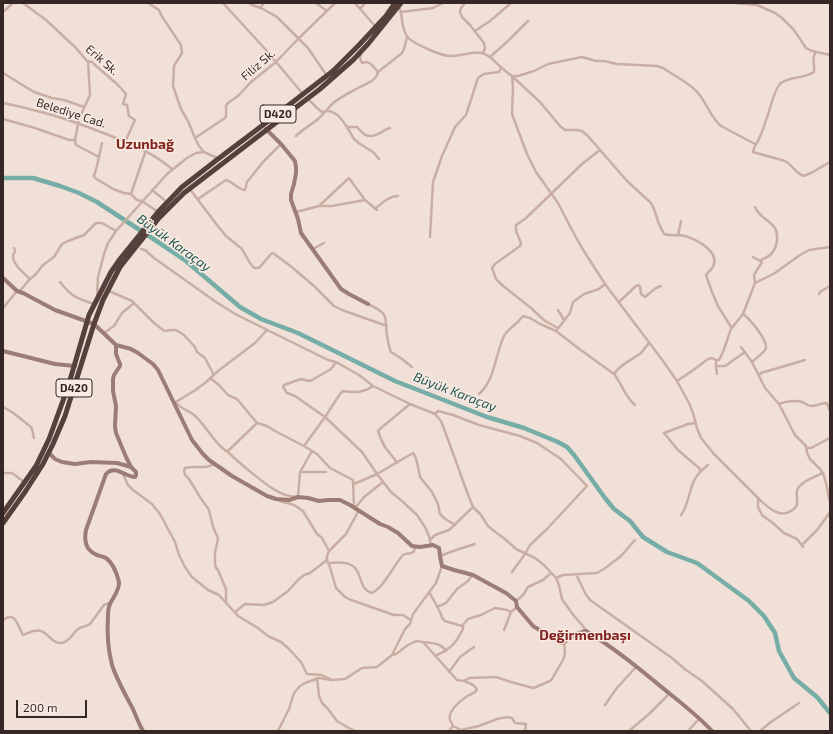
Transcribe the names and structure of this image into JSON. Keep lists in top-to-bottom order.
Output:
{
  "streets": {
    "highway": ["D420"],
    "street": ["Erik Sk.", "Filiz Sk.", "Belediye Cad."]
  },
  "crossings": [
    ["Erik Sk.", "Belediye Cad."]
  ],
  "districts": ["Uzunbağ", "Değirmenbaşı"],
  "water": ["Büyük Karaçay"],
  "scale_bar": "200 m"
}
